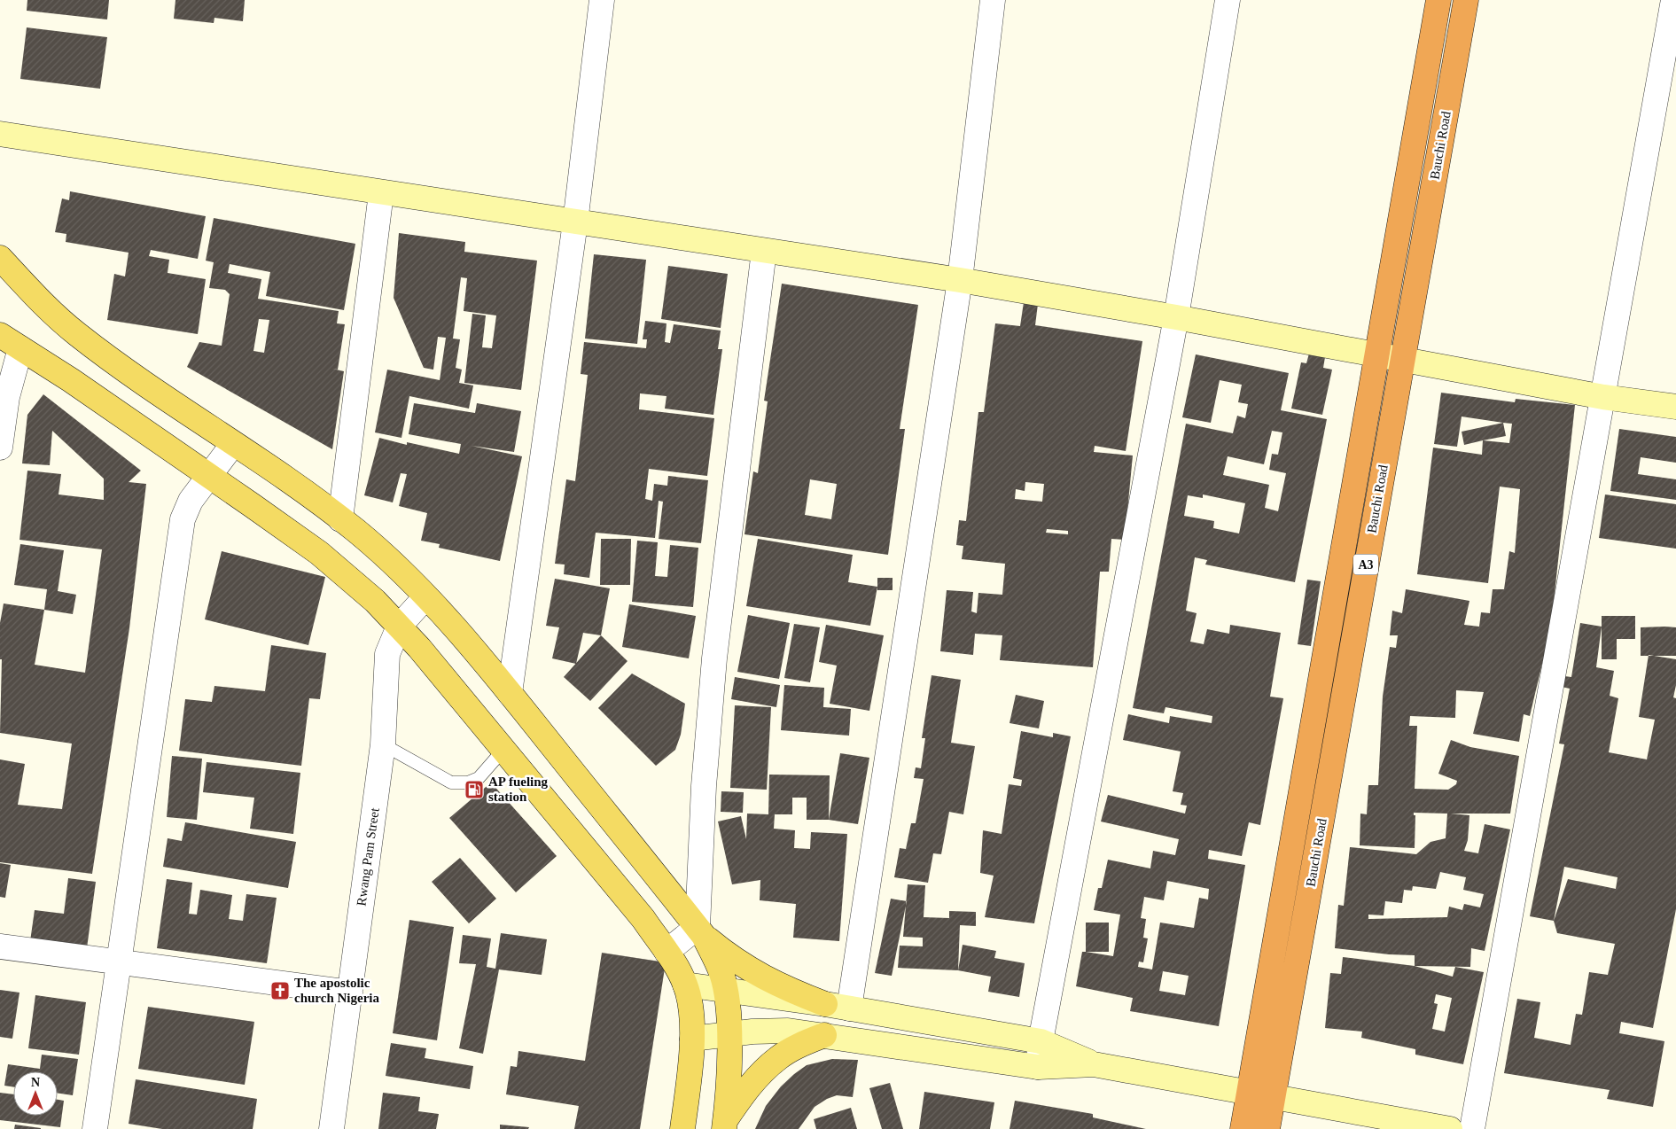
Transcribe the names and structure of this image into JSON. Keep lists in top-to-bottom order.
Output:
{
  "streets": {
    "highway": ["Bauchi Road", "A3"],
    "street": ["Rwang Pam Street"]
  },
  "places": {
    "fuel station": ["AP fueling station"],
    "church": ["The apostolic church Nigeria"]
  },
  "north": "top"
}
